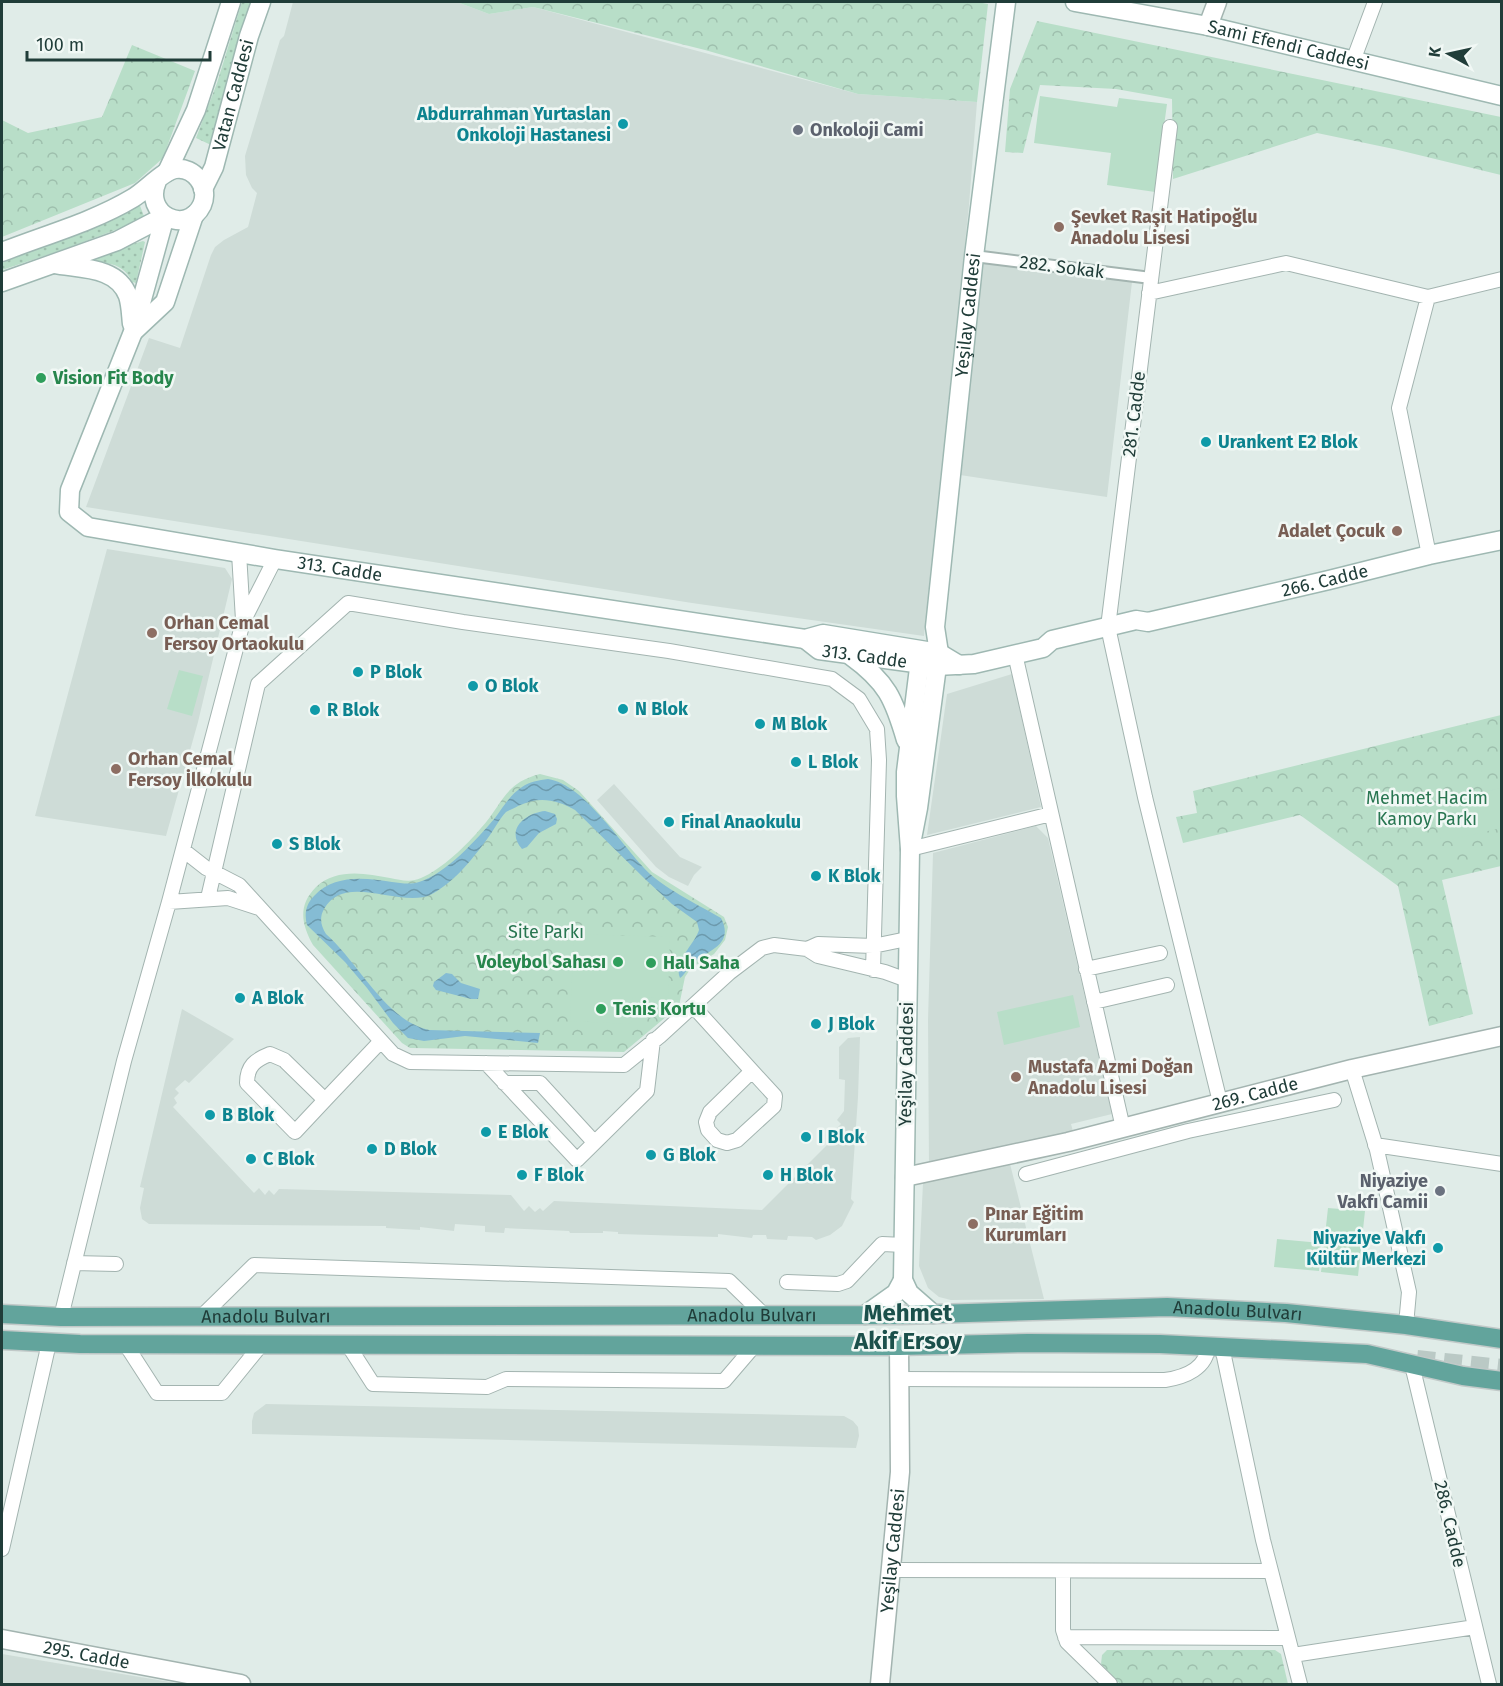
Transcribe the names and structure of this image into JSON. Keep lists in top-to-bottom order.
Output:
{
  "streets": {
    "main road": [
      "Sami Efendi Caddesi",
      "Vatan Caddesi",
      "Yeşilay Caddesi",
      "313. Cadde",
      "266. Cadde",
      "269. Cadde",
      "Anadolu Bulvarı",
      "295. Cadde"
    ],
    "street": ["282. Sokak", "281. Cadde", "286. Cadde"]
  },
  "crossings": [
    ["Vatan Caddesi", "313. Cadde"],
    ["282. Sokak", "Yeşilay Caddesi"],
    ["282. Sokak", "281. Cadde"],
    ["Yeşilay Caddesi", "313. Cadde"],
    ["Yeşilay Caddesi", "266. Cadde"],
    ["Yeşilay Caddesi", "269. Cadde"],
    ["Yeşilay Caddesi", "Anadolu Bulvarı"],
    ["281. Cadde", "266. Cadde"],
    ["281. Cadde", "269. Cadde"],
    ["313. Cadde", "266. Cadde"],
    ["Anadolu Bulvarı", "286. Cadde"]
  ],
  "districts": ["Mehmet Akif Ersoy"],
  "parks": ["Mehmet Hacim Kamoy Parkı", "Site Parkı"],
  "places": [
    "Abdurrahman Yurtaslan Onkoloji Hastanesi",
    "Onkoloji Cami",
    "Şevket Raşit Hatipoğlu Anadolu Lisesi",
    "Vision Fit Body",
    "Urankent E2 Blok",
    "Adalet Çocuk",
    "Orhan Cemal Fersoy Ortaokulu",
    "P Blok",
    "O Blok",
    "N Blok",
    "R Blok",
    "M Blok",
    "L Blok",
    "Orhan Cemal Fersoy İlkokulu",
    "Final Anaokulu",
    "S Blok",
    "K Blok",
    "Voleybol Sahası",
    "Halı Saha",
    "A Blok",
    "Tenis Kortu",
    "J Blok",
    "Mustafa Azmi Doğan Anadolu Lisesi",
    "B Blok",
    "E Blok",
    "I Blok",
    "D Blok",
    "G Blok",
    "C Blok",
    "F Blok",
    "H Blok",
    "Niyaziye Vakfı Camii",
    "Pınar Eğitim Kurumları",
    "Niyaziye Vakfı Kültür Merkezi"
  ],
  "scale_bar": "100 m",
  "north": "left"
}
